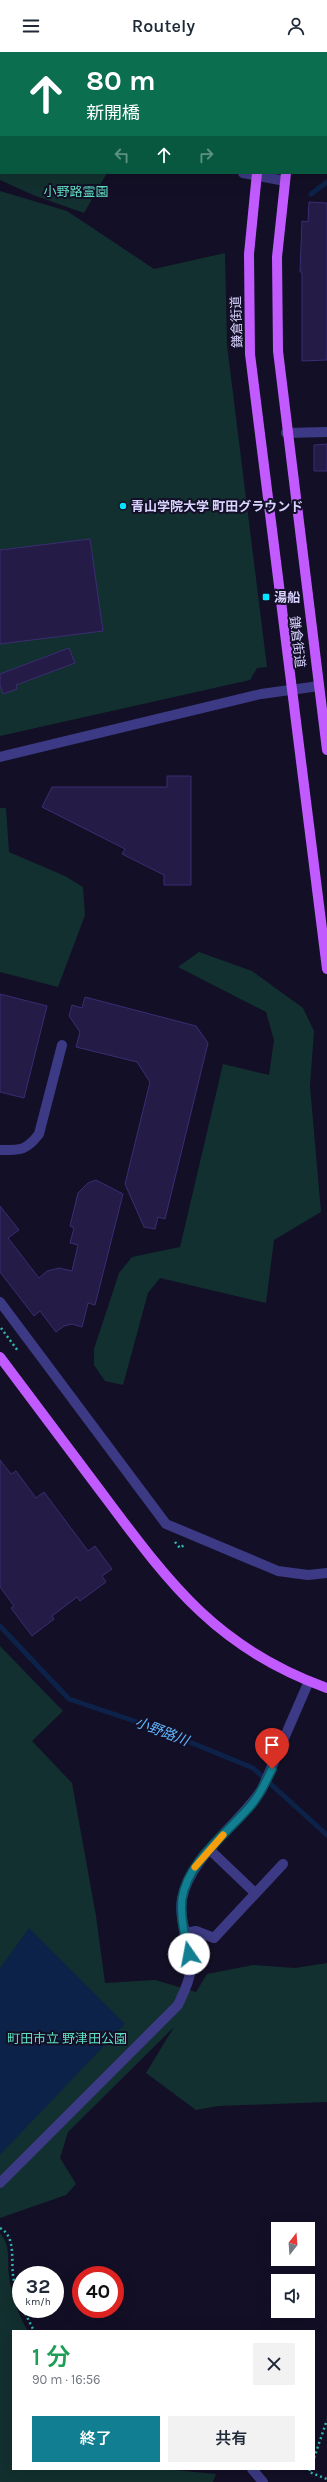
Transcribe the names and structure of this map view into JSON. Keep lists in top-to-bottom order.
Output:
{
  "streets": {
    "main road": ["鎌倉街道"]
  },
  "water": ["小野路川"],
  "parks": ["小野路霊園", "町田市立 野津田公園"],
  "places": {
    "other": ["青山学院大学 町田グラウンド"],
    "transit": ["湯船"]
  },
  "north": "top",
  "page": {
    "header": "Routely",
    "turn": ["80 m", "新開橋"],
    "speed": "32 km/h",
    "limit": "40",
    "heading": ["1 分", "90 m · 16:56"],
    "buttons": ["終了", "共有"]
  }
}
